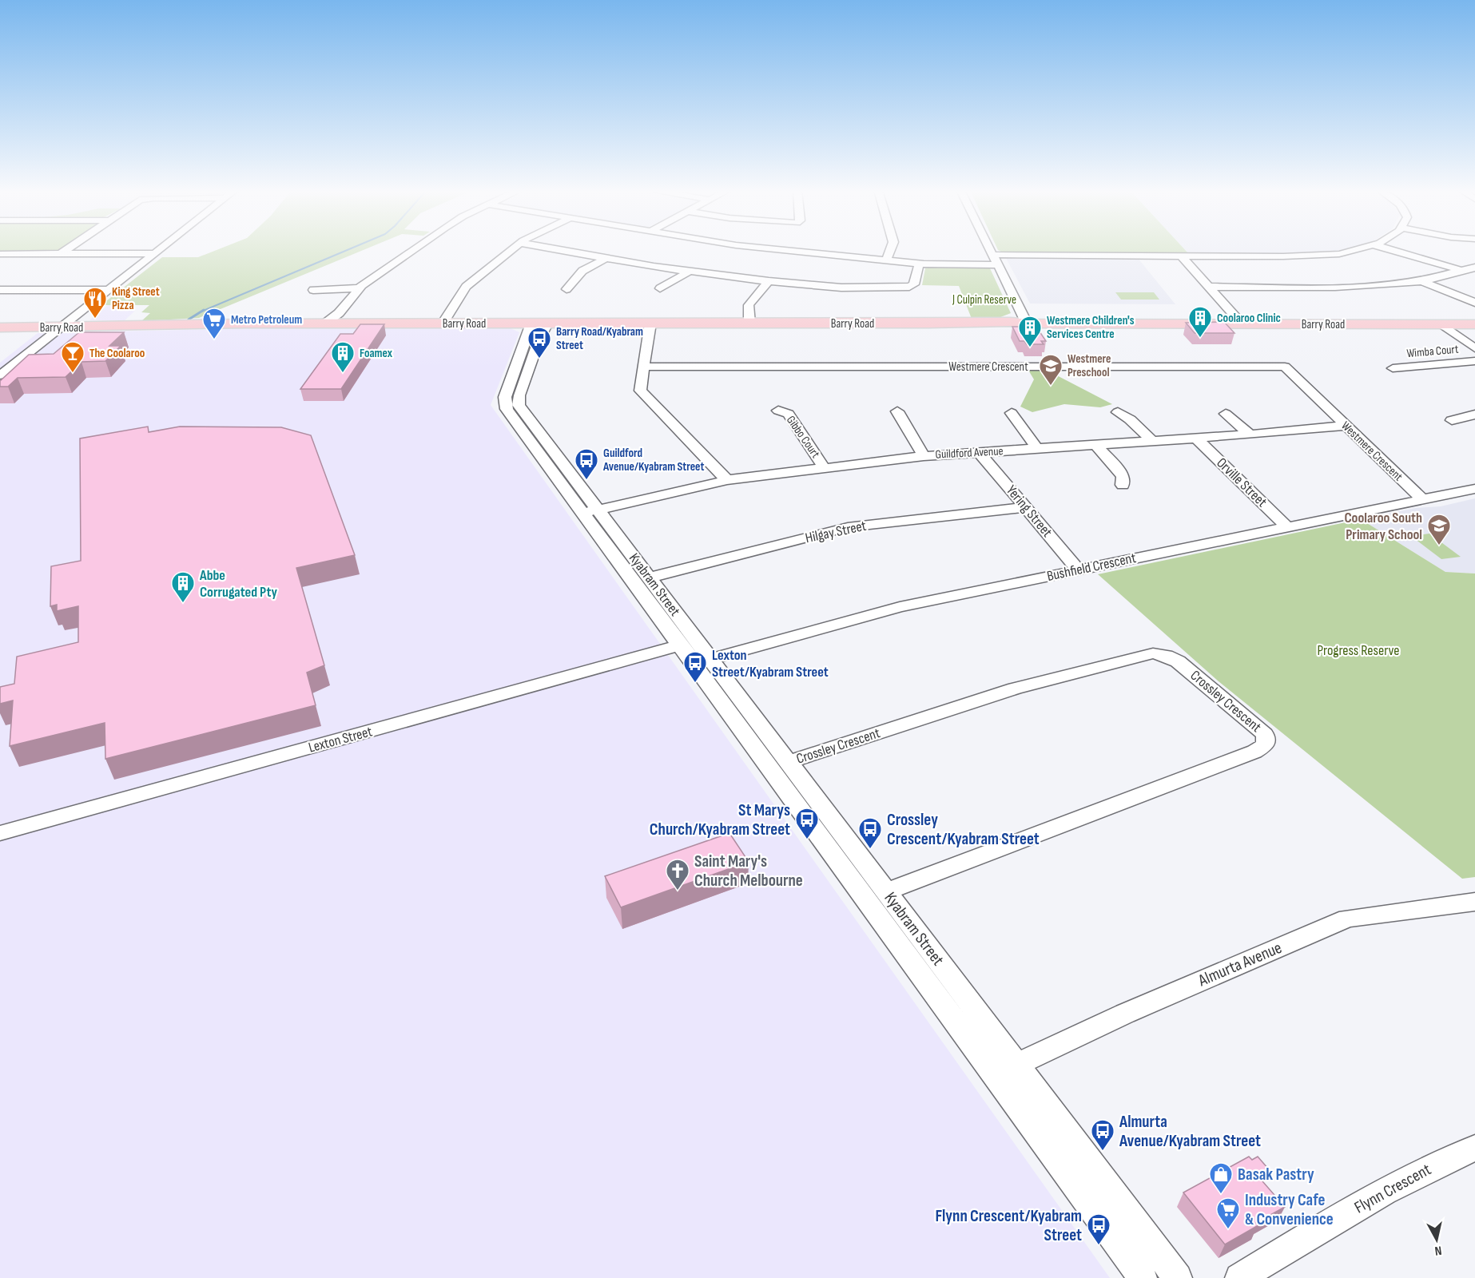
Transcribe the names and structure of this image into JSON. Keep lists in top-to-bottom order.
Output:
{
  "streets": {
    "main road": ["Barry Road"],
    "street": [
      "Wimba Court",
      "Westmere Crescent",
      "Gibbo Court",
      "Guildford Avenue",
      "Orville Street",
      "Yering Street",
      "Hilgay Street",
      "Bushfield Crescent",
      "Kyabram Street",
      "Crossley Crescent",
      "Lexton Street",
      "Almurta Avenue",
      "Flynn Crescent"
    ]
  },
  "crossings": [
    ["Barry Road", "Kyabram Street"],
    ["Westmere Crescent", "Guildford Avenue"],
    ["Westmere Crescent", "Bushfield Crescent"],
    ["Gibbo Court", "Guildford Avenue"],
    ["Guildford Avenue", "Orville Street"],
    ["Guildford Avenue", "Yering Street"],
    ["Guildford Avenue", "Kyabram Street"],
    ["Orville Street", "Bushfield Crescent"],
    ["Yering Street", "Hilgay Street"],
    ["Yering Street", "Bushfield Crescent"],
    ["Hilgay Street", "Kyabram Street"],
    ["Bushfield Crescent", "Kyabram Street"],
    ["Kyabram Street", "Crossley Crescent"],
    ["Kyabram Street", "Lexton Street"],
    ["Kyabram Street", "Almurta Avenue"]
  ],
  "parks": ["J Culpin Reserve", "Progress Reserve"],
  "places": {
    "restaurant": ["King Street Pizza"],
    "building": [
      "Coolaroo Clinic",
      "Westmere Children's Services Centre",
      "Foamex",
      "Abbe Corrugated Pty"
    ],
    "supermarket": ["Metro Petroleum", "Industry Cafe & Convenience"],
    "bus stop": [
      "Barry Road/Kyabram Street",
      "Guildford Avenue/Kyabram Street",
      "Lexton Street/Kyabram Street",
      "St Marys Church/Kyabram Street",
      "Crossley Crescent/Kyabram Street",
      "Almurta Avenue/Kyabram Street",
      "Flynn Crescent/Kyabram Street"
    ],
    "bar": ["The Coolaroo"],
    "school or university": ["Westmere Preschool", "Coolaroo South Primary School"],
    "church": ["Saint Mary's Church Melbourne"],
    "shop": ["Basak Pastry"]
  },
  "north": "bottom"
}
